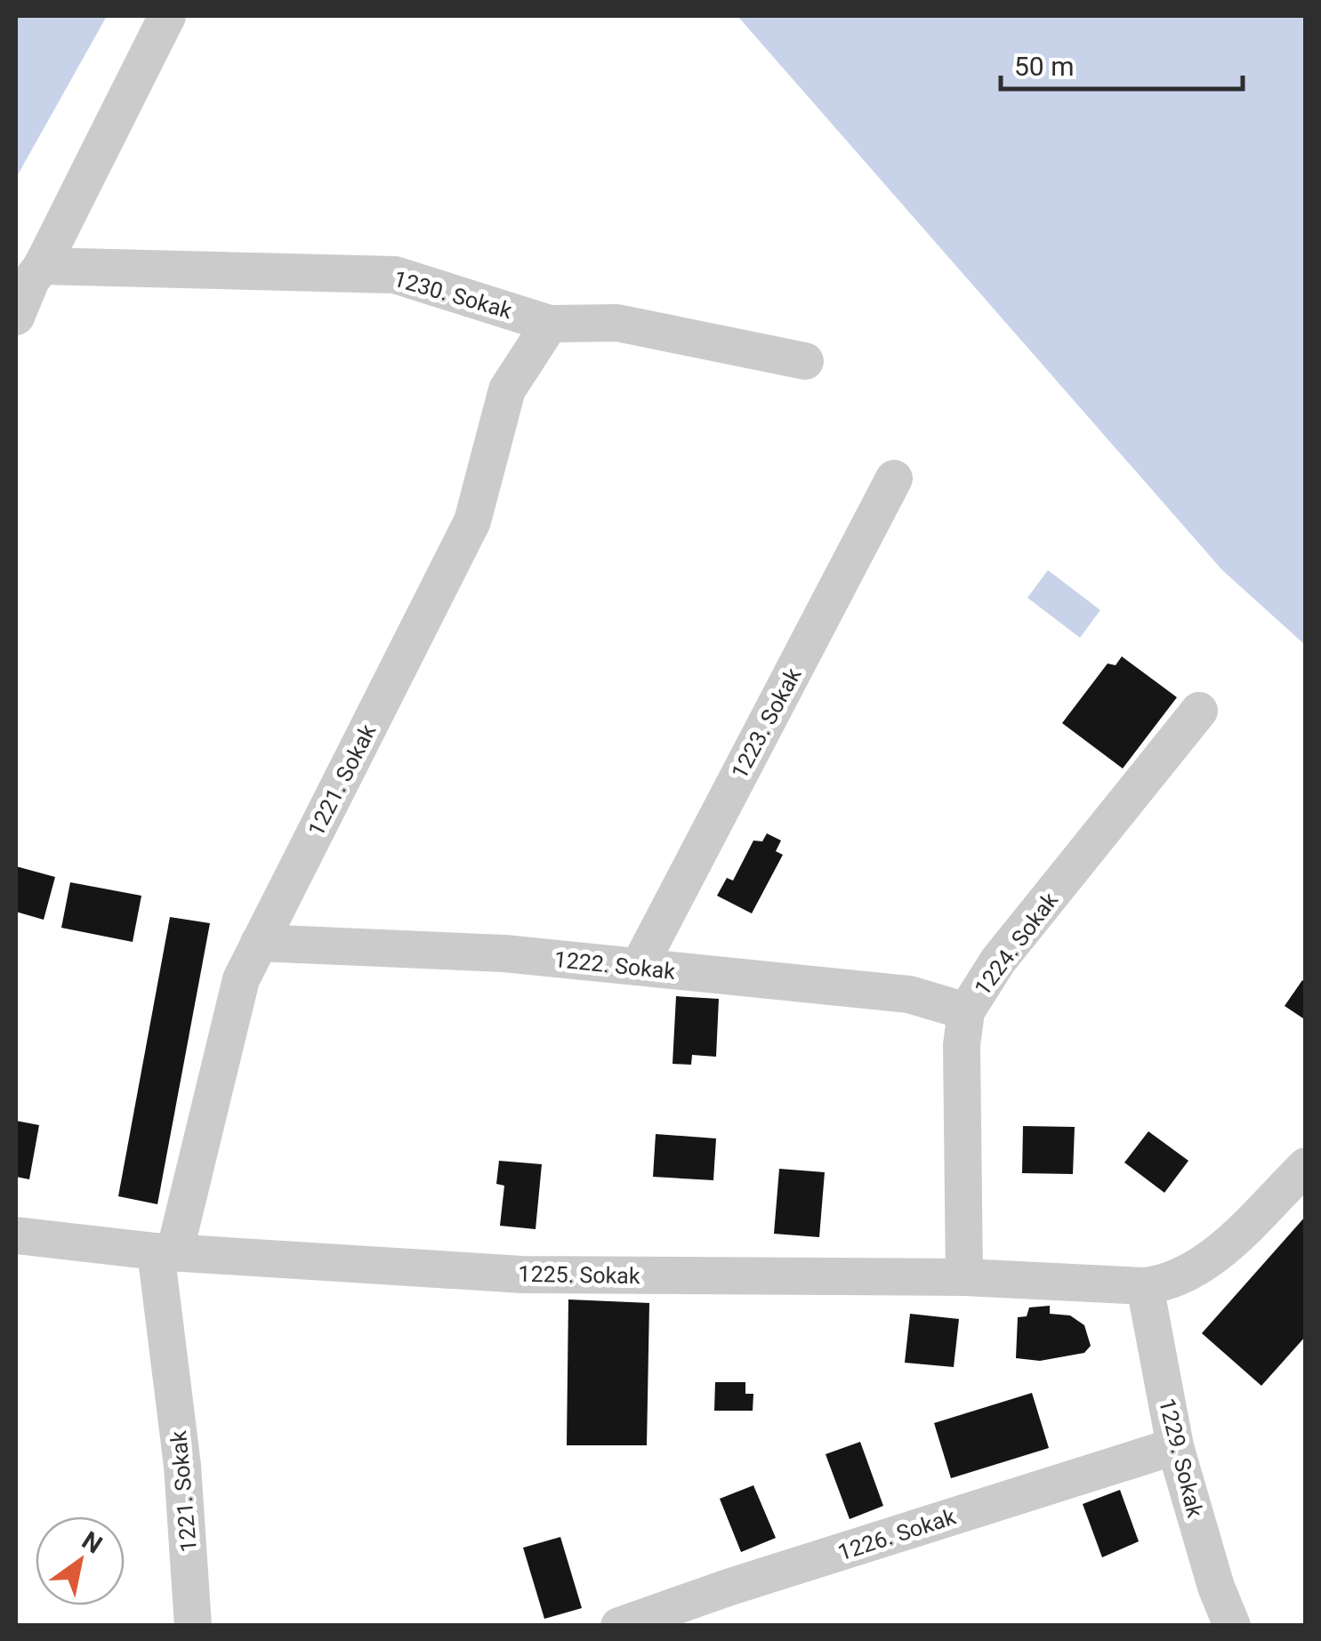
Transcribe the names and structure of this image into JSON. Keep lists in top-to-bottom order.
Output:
{
  "streets": {
    "street": [
      "1230. Sokak",
      "1223. Sokak",
      "1221. Sokak",
      "1224. Sokak",
      "1222. Sokak",
      "1225. Sokak",
      "1229. Sokak",
      "1226. Sokak"
    ]
  },
  "crossings": [
    ["1230. Sokak", "1221. Sokak"],
    ["1223. Sokak", "1222. Sokak"],
    ["1221. Sokak", "1222. Sokak"],
    ["1221. Sokak", "1225. Sokak"],
    ["1224. Sokak", "1222. Sokak"],
    ["1224. Sokak", "1225. Sokak"],
    ["1225. Sokak", "1229. Sokak"],
    ["1229. Sokak", "1226. Sokak"]
  ],
  "scale_bar": "50 m",
  "north": "top right"
}
